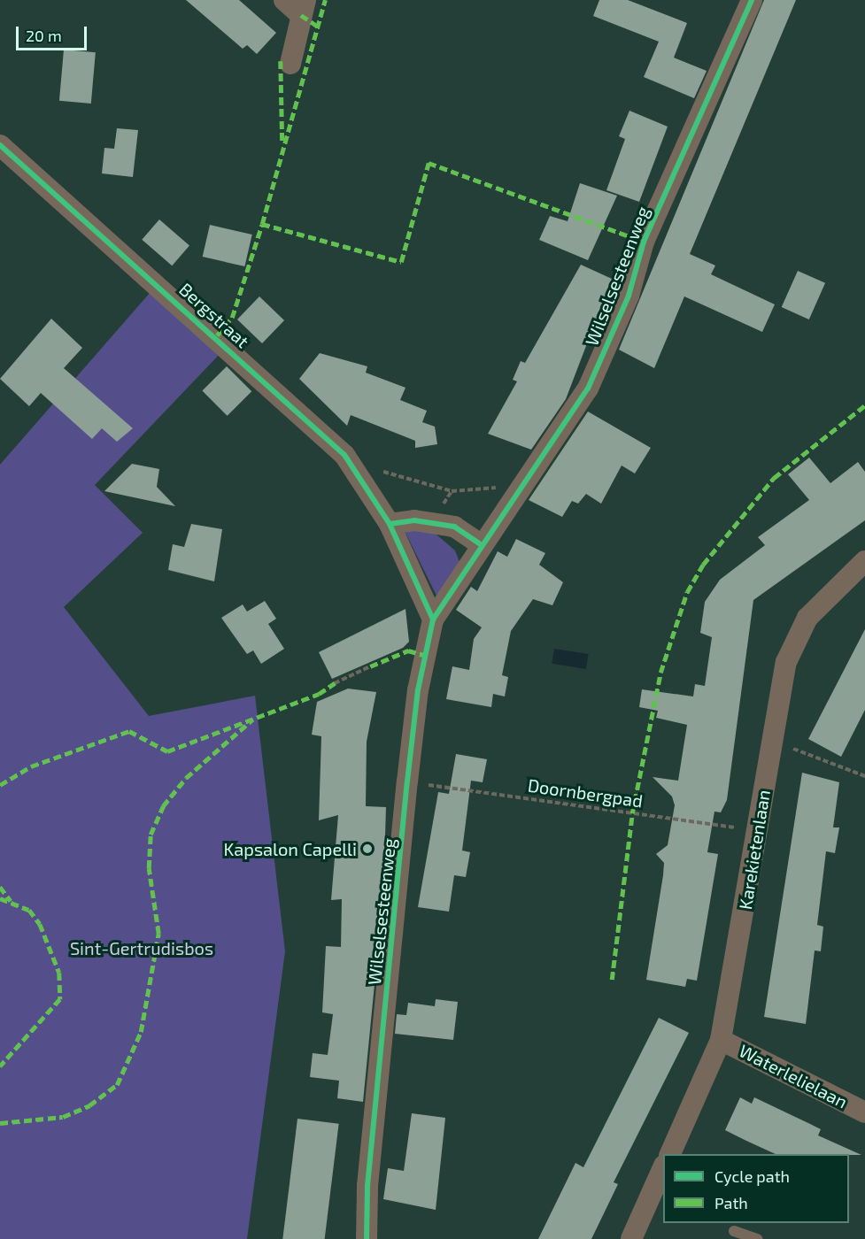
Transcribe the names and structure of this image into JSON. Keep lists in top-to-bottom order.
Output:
{
  "streets": {
    "street": [
      "Wilselsesteenweg",
      "Bergstraat",
      "Karekietenlaan",
      "Waterlelielaan"
    ],
    "path": ["Doornbergpad"]
  },
  "crossings": [
    ["Wilselsesteenweg", "Doornbergpad"],
    ["Doornbergpad", "Karekietenlaan"],
    ["Karekietenlaan", "Waterlelielaan"]
  ],
  "parks": ["Sint-Gertrudisbos"],
  "places": ["Kapsalon Capelli"],
  "legend": ["Cycle path", "Path"],
  "scale_bar": "20 m"
}
